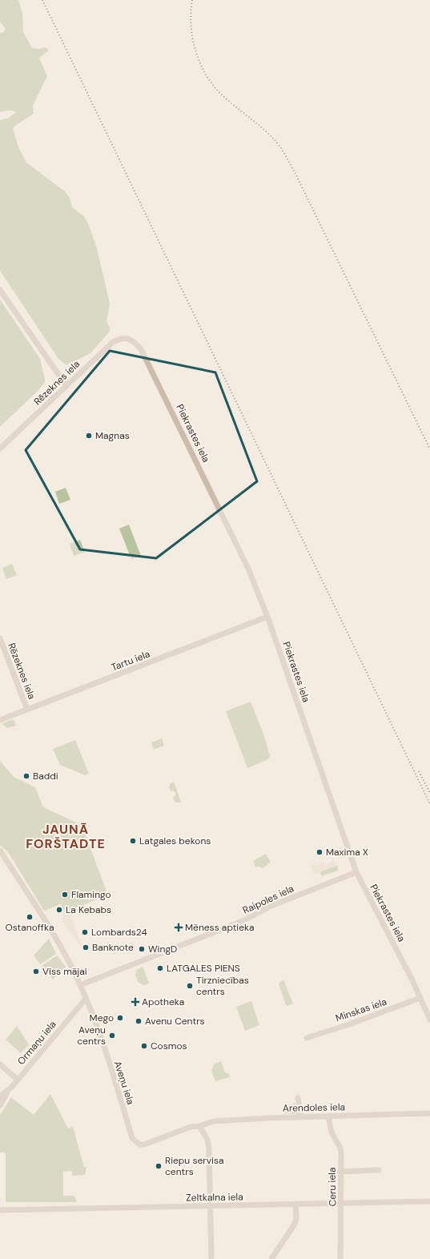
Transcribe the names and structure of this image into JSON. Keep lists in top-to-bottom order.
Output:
{
  "streets": {
    "street": [
      "Rēzeknes iela",
      "Piekrastes iela",
      "Tartu iela",
      "Raipoles iela",
      "Minskas iela",
      "Ormaņu iela",
      "Aveņu iela",
      "Arendoles iela",
      "Ceru iela",
      "Zeltkalna iela"
    ]
  },
  "crossings": [
    ["Rēzeknes iela", "Piekrastes iela"],
    ["Rēzeknes iela", "Tartu iela"],
    ["Piekrastes iela", "Tartu iela"],
    ["Piekrastes iela", "Raipoles iela"],
    ["Piekrastes iela", "Minskas iela"],
    ["Raipoles iela", "Aveņu iela"],
    ["Ormaņu iela", "Aveņu iela"],
    ["Aveņu iela", "Arendoles iela"],
    ["Arendoles iela", "Ceru iela"],
    ["Ceru iela", "Zeltkalna iela"]
  ],
  "districts": ["JAUNĀ FORŠTADTE"],
  "places": {
    "other": [
      "Magnas",
      "Baddi",
      "Latgales bekons",
      "Maxima X",
      "Flamingo",
      "La Kebabs",
      "Ostanoffka",
      "Lombards24",
      "Banknote",
      "WingD",
      "LATGALES PIENS",
      "Viss mājai",
      "Tirzniecības centrs",
      "Mego",
      "Avenu Centrs",
      "Aveņu centrs",
      "Cosmos",
      "Riepu servisa centrs"
    ],
    "health": ["Mēness aptieka", "Apotheka"]
  }
}
